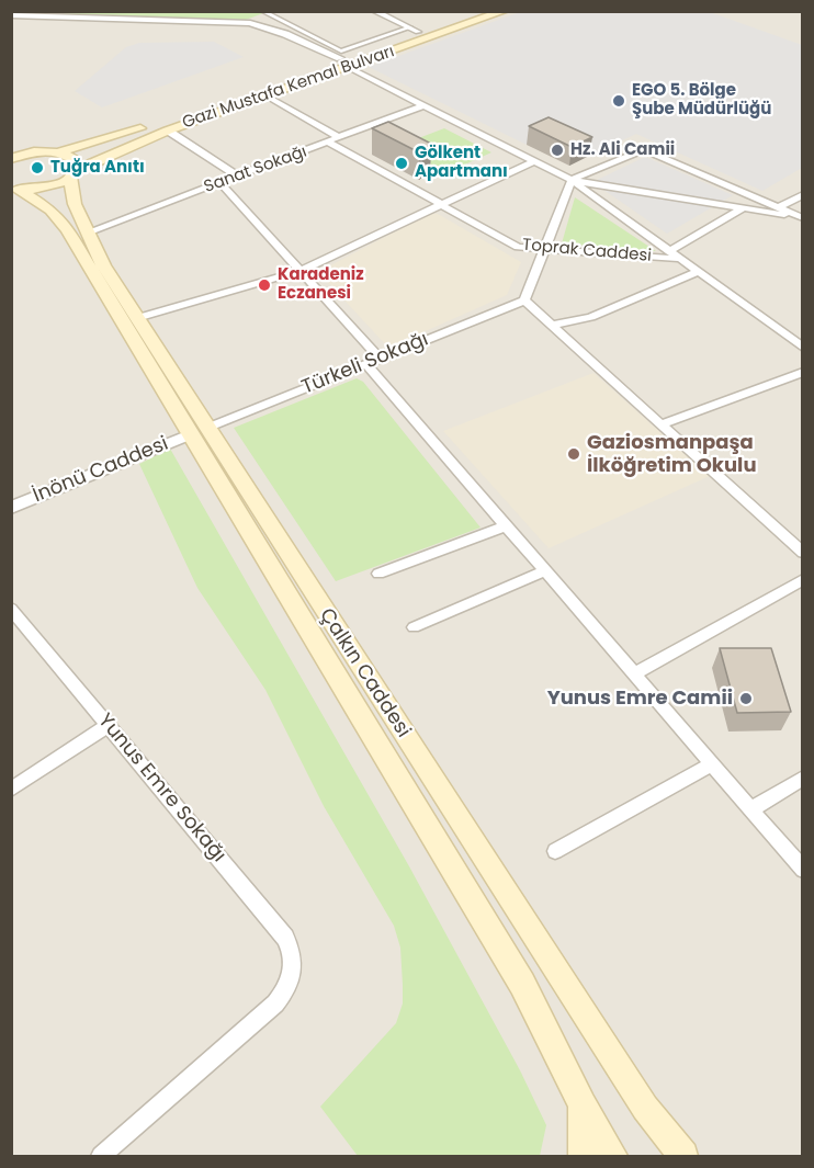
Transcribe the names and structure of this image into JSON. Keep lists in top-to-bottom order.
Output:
{
  "streets": {
    "main road": ["Gazi Mustafa Kemal Bulvarı", "Çalkın Caddesi"],
    "street": [
      "Sanat Sokağı",
      "Toprak Caddesi",
      "Türkeli Sokağı",
      "İnönü Caddesi",
      "Yunus Emre Sokağı"
    ]
  },
  "crossings": [
    ["Gazi Mustafa Kemal Bulvarı", "Çalkın Caddesi"],
    ["Sanat Sokağı", "Toprak Caddesi"],
    ["Sanat Sokağı", "Çalkın Caddesi"],
    ["Türkeli Sokağı", "İnönü Caddesi"],
    ["Türkeli Sokağı", "Çalkın Caddesi"],
    ["İnönü Caddesi", "Çalkın Caddesi"]
  ],
  "places": [
    "EGO 5. Bölge Şube Müdürlüğü",
    "Hz. Ali Camii",
    "Gölkent Apartmanı",
    "Tuğra Anıtı",
    "Karadeniz Eczanesi",
    "Gaziosmanpaşa İlköğretim Okulu",
    "Yunus Emre Camii"
  ]
}
